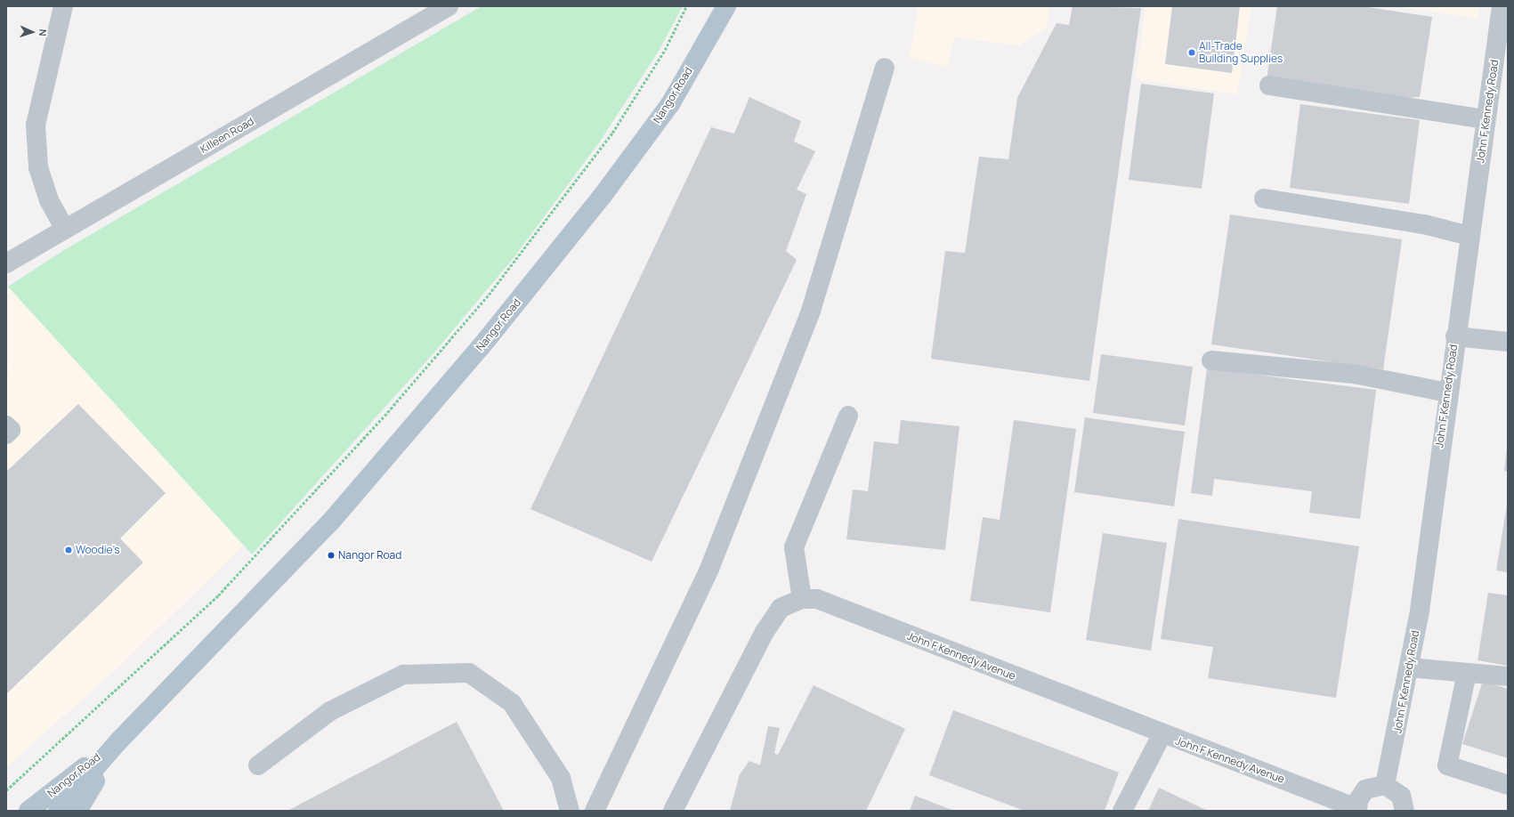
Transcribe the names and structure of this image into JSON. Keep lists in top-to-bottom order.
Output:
{
  "streets": {
    "main road": ["Nangor Road"],
    "street": ["John F Kennedy Road", "Killeen Road", "John F Kennedy Avenue"]
  },
  "places": ["All-Trade Building Supplies", "Woodie's", "Nangor Road"],
  "north": "right"
}
